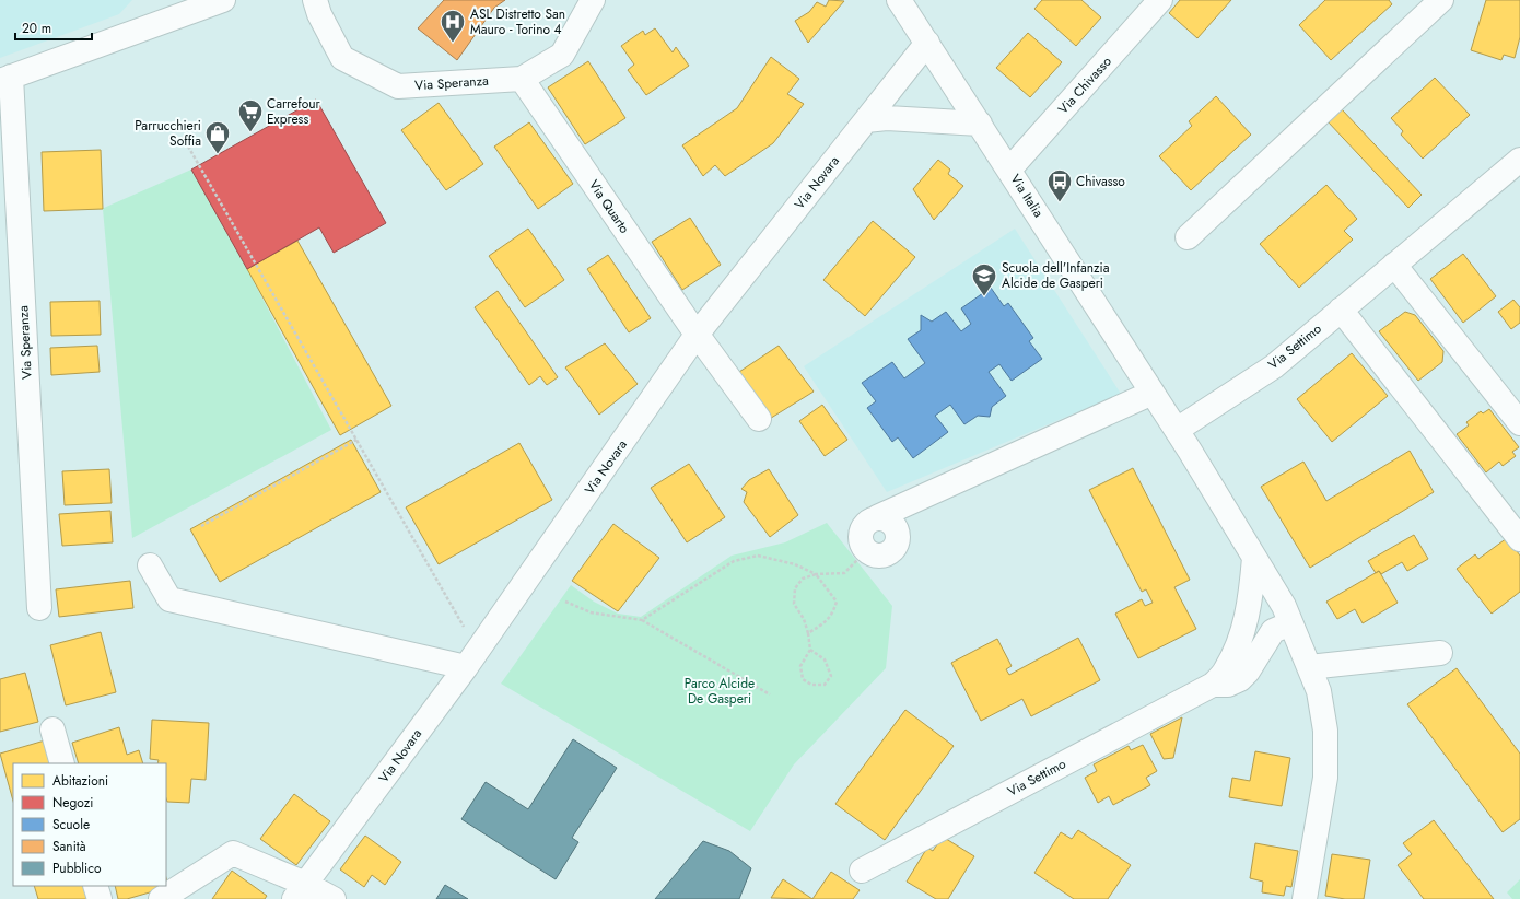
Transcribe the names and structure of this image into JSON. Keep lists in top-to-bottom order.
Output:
{
  "streets": {
    "street": [
      "Via Speranza",
      "Via Chivasso",
      "Via Novara",
      "Via Italia",
      "Via Quarto",
      "Via Settimo"
    ]
  },
  "crossings": [
    ["Via Speranza", "Via Quarto"],
    ["Via Chivasso", "Via Italia"],
    ["Via Novara", "Via Italia"],
    ["Via Novara", "Via Quarto"],
    ["Via Italia", "Via Settimo"]
  ],
  "parks": ["Parco Alcide De Gasperi"],
  "places": {
    "hospital": ["ASL Distretto San Mauro - Torino 4"],
    "supermarket": ["Carrefour Express"],
    "shop": ["Parrucchieri Soffia"],
    "bus stop": ["Chivasso"],
    "school or university": ["Scuola dell'Infanzia Alcide de Gasperi"]
  },
  "legend": [
    "Abitazioni",
    "Negozi",
    "Scuole",
    "Sanità",
    "Pubblico"
  ],
  "scale_bar": "20 m"
}
